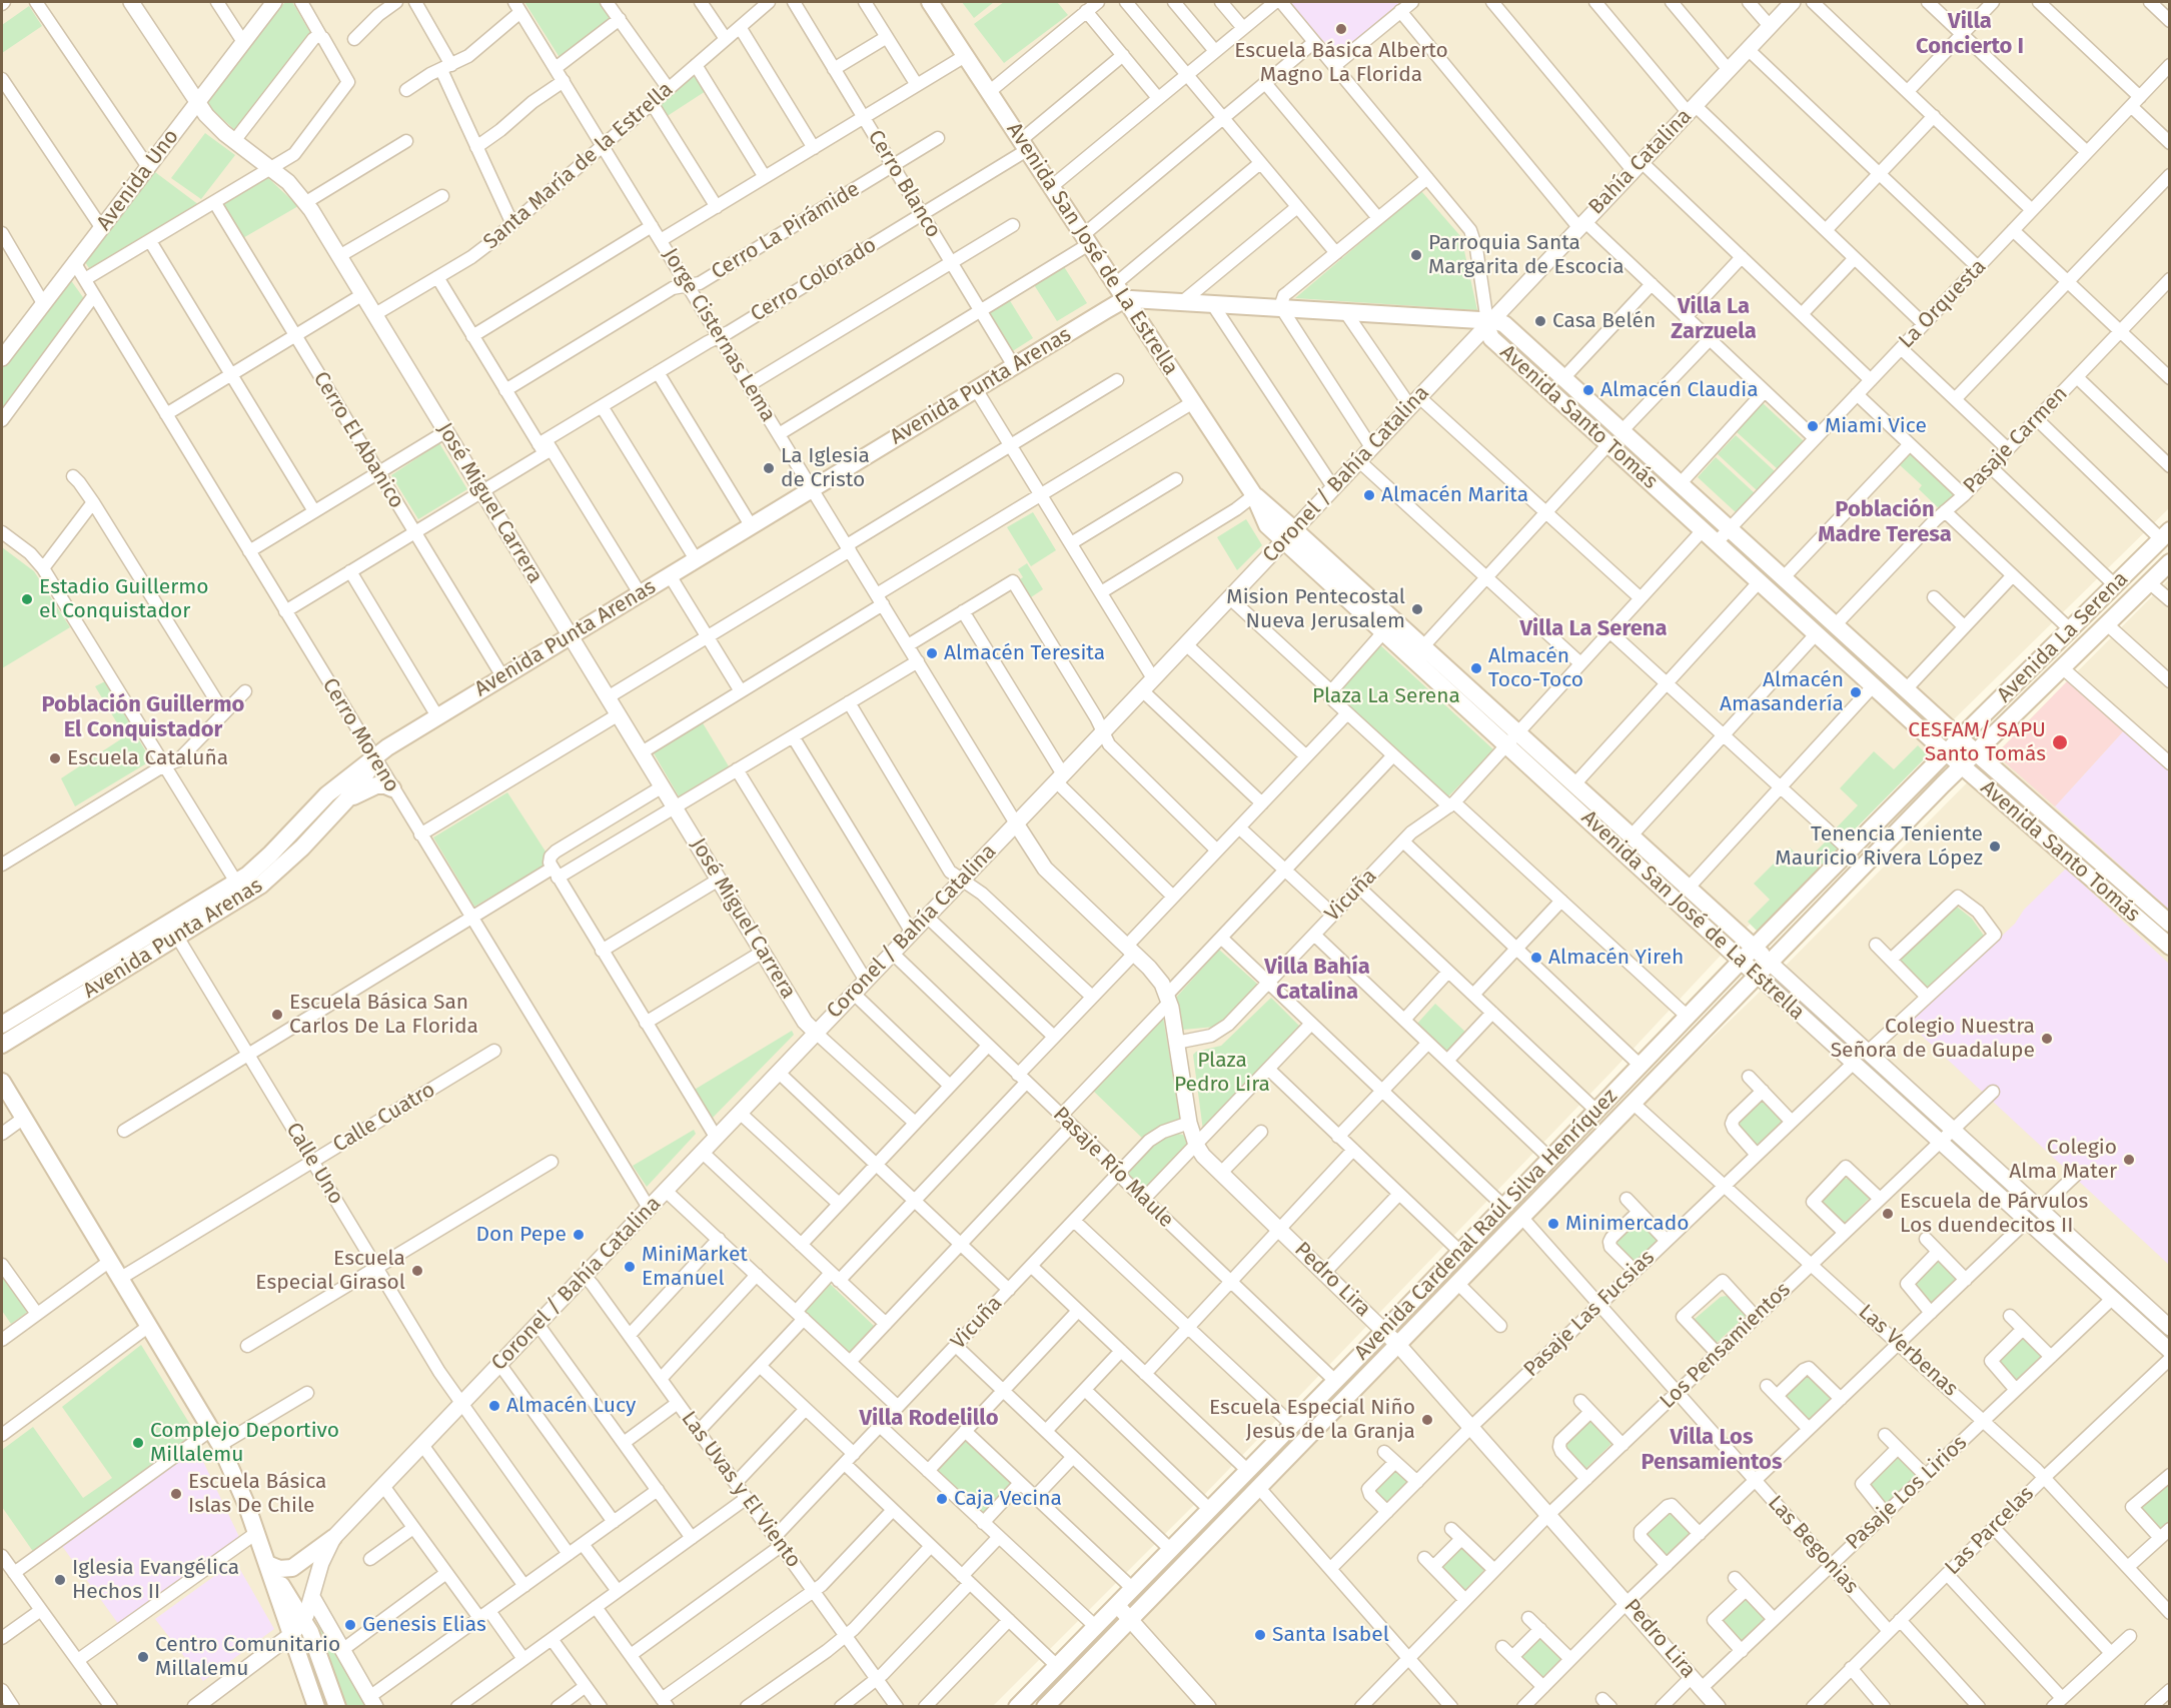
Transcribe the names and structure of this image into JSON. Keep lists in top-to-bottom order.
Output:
{
  "streets": {
    "main road": [
      "Avenida San José de La Estrella",
      "Avenida Punta Arenas",
      "Avenida Santo Tomás",
      "Avenida La Serena",
      "Avenida Cardenal Raúl Silva Henríquez"
    ],
    "street": [
      "Bahía Catalina",
      "Santa María de la Estrella",
      "Avenida Uno",
      "Cerro Blanco",
      "Cerro La Pirámide",
      "Cerro Colorado",
      "La Orquesta",
      "Jorge Cisternas Lema",
      "Cerro El Abanico",
      "Pasaje Carmen",
      "Coronel / Bahía Catalina",
      "José Miguel Carrera",
      "Cerro Moreno",
      "Vicuña",
      "Calle Cuatro",
      "Calle Uno",
      "Pasaje Río Maule",
      "Pedro Lira",
      "Pasaje Las Fucsias",
      "Los Pensamientos",
      "Las Verbenas",
      "Las Uvas y El Viento",
      "Pasaje Los Lirios",
      "Las Parcelas",
      "Las Begonias"
    ]
  },
  "crossings": [
    ["Bahía Catalina", "Avenida Santo Tomás"],
    ["Bahía Catalina", "Coronel / Bahía Catalina"],
    ["Santa María de la Estrella", "Jorge Cisternas Lema"],
    ["Santa María de la Estrella", "José Miguel Carrera"],
    ["Avenida Uno", "José Miguel Carrera"],
    ["Avenida Uno", "Cerro Moreno"],
    ["Cerro Blanco", "Cerro La Pirámide"],
    ["Cerro Blanco", "Cerro Colorado"],
    ["Cerro Blanco", "Avenida Punta Arenas"],
    ["Cerro La Pirámide", "Jorge Cisternas Lema"],
    ["Avenida San José de La Estrella", "Cerro Colorado"],
    ["Avenida San José de La Estrella", "Avenida Punta Arenas"],
    ["Avenida San José de La Estrella", "Coronel / Bahía Catalina"],
    ["Avenida San José de La Estrella", "Vicuña"],
    ["Avenida San José de La Estrella", "Avenida Cardenal Raúl Silva Henríquez"],
    ["Avenida San José de La Estrella", "Pasaje Las Fucsias"],
    ["Avenida San José de La Estrella", "Los Pensamientos"],
    ["Avenida San José de La Estrella", "Pasaje Los Lirios"],
    ["Cerro Colorado", "Jorge Cisternas Lema"],
    ["Cerro Colorado", "Cerro El Abanico"],
    ["Cerro Colorado", "José Miguel Carrera"],
    ["Cerro Colorado", "Cerro Moreno"],
    ["La Orquesta", "Avenida Santo Tomás"],
    ["Jorge Cisternas Lema", "Avenida Punta Arenas"],
    ["Jorge Cisternas Lema", "Coronel / Bahía Catalina"],
    ["Jorge Cisternas Lema", "Pedro Lira"],
    ["Avenida Punta Arenas", "Cerro El Abanico"],
    ["Avenida Punta Arenas", "José Miguel Carrera"],
    ["Avenida Punta Arenas", "Cerro Moreno"],
    ["Avenida Punta Arenas", "Calle Uno"],
    ["Avenida Santo Tomás", "Pasaje Carmen"],
    ["Avenida Santo Tomás", "Coronel / Bahía Catalina"],
    ["Avenida Santo Tomás", "Avenida La Serena"],
    ["Avenida Santo Tomás", "Vicuña"],
    ["Avenida Santo Tomás", "Avenida Cardenal Raúl Silva Henríquez"],
    ["Coronel / Bahía Catalina", "José Miguel Carrera"],
    ["Coronel / Bahía Catalina", "Cerro Moreno"],
    ["Coronel / Bahía Catalina", "Calle Uno"],
    ["Coronel / Bahía Catalina", "Pasaje Río Maule"],
    ["Coronel / Bahía Catalina", "Pedro Lira"],
    ["Coronel / Bahía Catalina", "Las Uvas y El Viento"],
    ["Avenida La Serena", "Avenida Cardenal Raúl Silva Henríquez"],
    ["Vicuña", "Pasaje Río Maule"],
    ["Vicuña", "Pedro Lira"],
    ["Vicuña", "Las Uvas y El Viento"],
    ["Calle Cuatro", "Calle Uno"],
    ["Pasaje Río Maule", "Avenida Cardenal Raúl Silva Henríquez"],
    ["Avenida Cardenal Raúl Silva Henríquez", "Pedro Lira"],
    ["Avenida Cardenal Raúl Silva Henríquez", "Las Verbenas"],
    ["Avenida Cardenal Raúl Silva Henríquez", "Las Begonias"],
    ["Pedro Lira", "Pasaje Las Fucsias"],
    ["Pedro Lira", "Los Pensamientos"],
    ["Pedro Lira", "Pasaje Los Lirios"],
    ["Pasaje Las Fucsias", "Las Verbenas"],
    ["Pasaje Las Fucsias", "Las Begonias"],
    ["Los Pensamientos", "Las Verbenas"],
    ["Los Pensamientos", "Las Begonias"],
    ["Las Verbenas", "Pasaje Los Lirios"],
    ["Las Verbenas", "Las Parcelas"],
    ["Pasaje Los Lirios", "Las Begonias"],
    ["Las Parcelas", "Las Begonias"]
  ],
  "districts": [
    "Villa Concierto I",
    "Villa La Zarzuela",
    "Población Madre Teresa",
    "Villa La Serena",
    "Población Guillermo El Conquistador",
    "Villa Bahía Catalina",
    "Villa Rodelillo",
    "Villa Los Pensamientos"
  ],
  "parks": ["Plaza La Serena", "Plaza Pedro Lira"],
  "places": [
    "Escuela Básica Alberto Magno La Florida",
    "Parroquia Santa Margarita de Escocia",
    "Casa Belén",
    "Almacén Claudia",
    "Miami Vice",
    "La Iglesia de Cristo",
    "Almacén Marita",
    "Estadio Guillermo el Conquistador",
    "Mision Pentecostal Nueva Jerusalem",
    "Almacén Teresita",
    "Almacén Toco-Toco",
    "Almacén Amasandería",
    "CESFAM/ SAPU Santo Tomás",
    "Escuela Cataluña",
    "Tenencia Teniente Mauricio Rivera López",
    "Almacén Yireh",
    "Escuela Básica San Carlos De La Florida",
    "Colegio Nuestra Señora de Guadalupe",
    "Colegio Alma Mater",
    "Escuela de Párvulos Los duendecitos II",
    "Minimercado",
    "Don Pepe",
    "MiniMarket Emanuel",
    "Escuela Especial Girasol",
    "Almacén Lucy",
    "Escuela Especial Niño Jesus de la Granja",
    "Complejo Deportivo Millalemu",
    "Escuela Básica Islas De Chile",
    "Caja Vecina",
    "Iglesia Evangélica Hechos II",
    "Genesis Elias",
    "Santa Isabel",
    "Centro Comunitario Millalemu"
  ]
}
